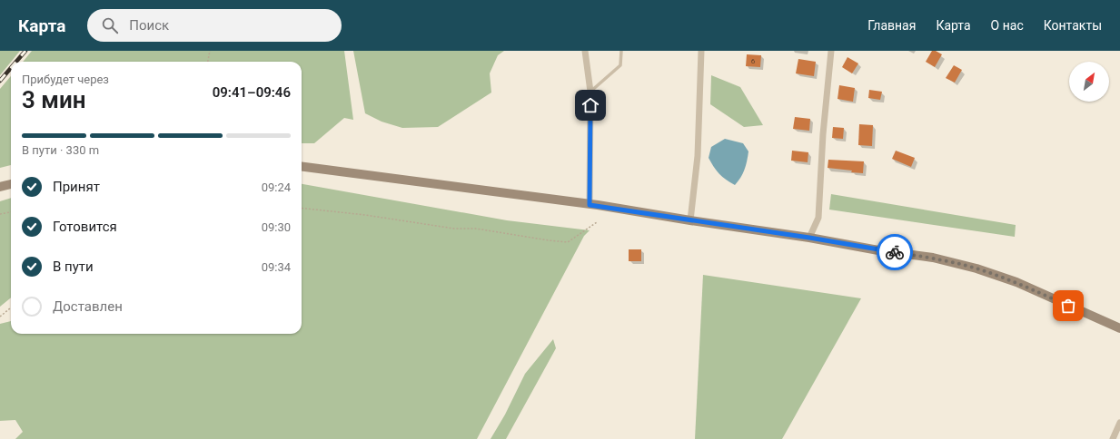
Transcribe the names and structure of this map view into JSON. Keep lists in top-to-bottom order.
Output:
{
  "house_numbers": ["6"],
  "north": "top right",
  "page": {
    "header": "Карта",
    "search": "Поиск",
    "nav": [
      "Главная",
      "Карта",
      "О нас",
      "Контакты"
    ],
    "heading": ["3 мин", "Прибудет через", "09:41–09:46"],
    "bar": "В пути · 330 m",
    "list": [
      ["Принят", "09:24"],
      ["Готовится", "09:30"],
      ["В пути", "09:34"],
      "Доставлен"
    ]
  }
}
